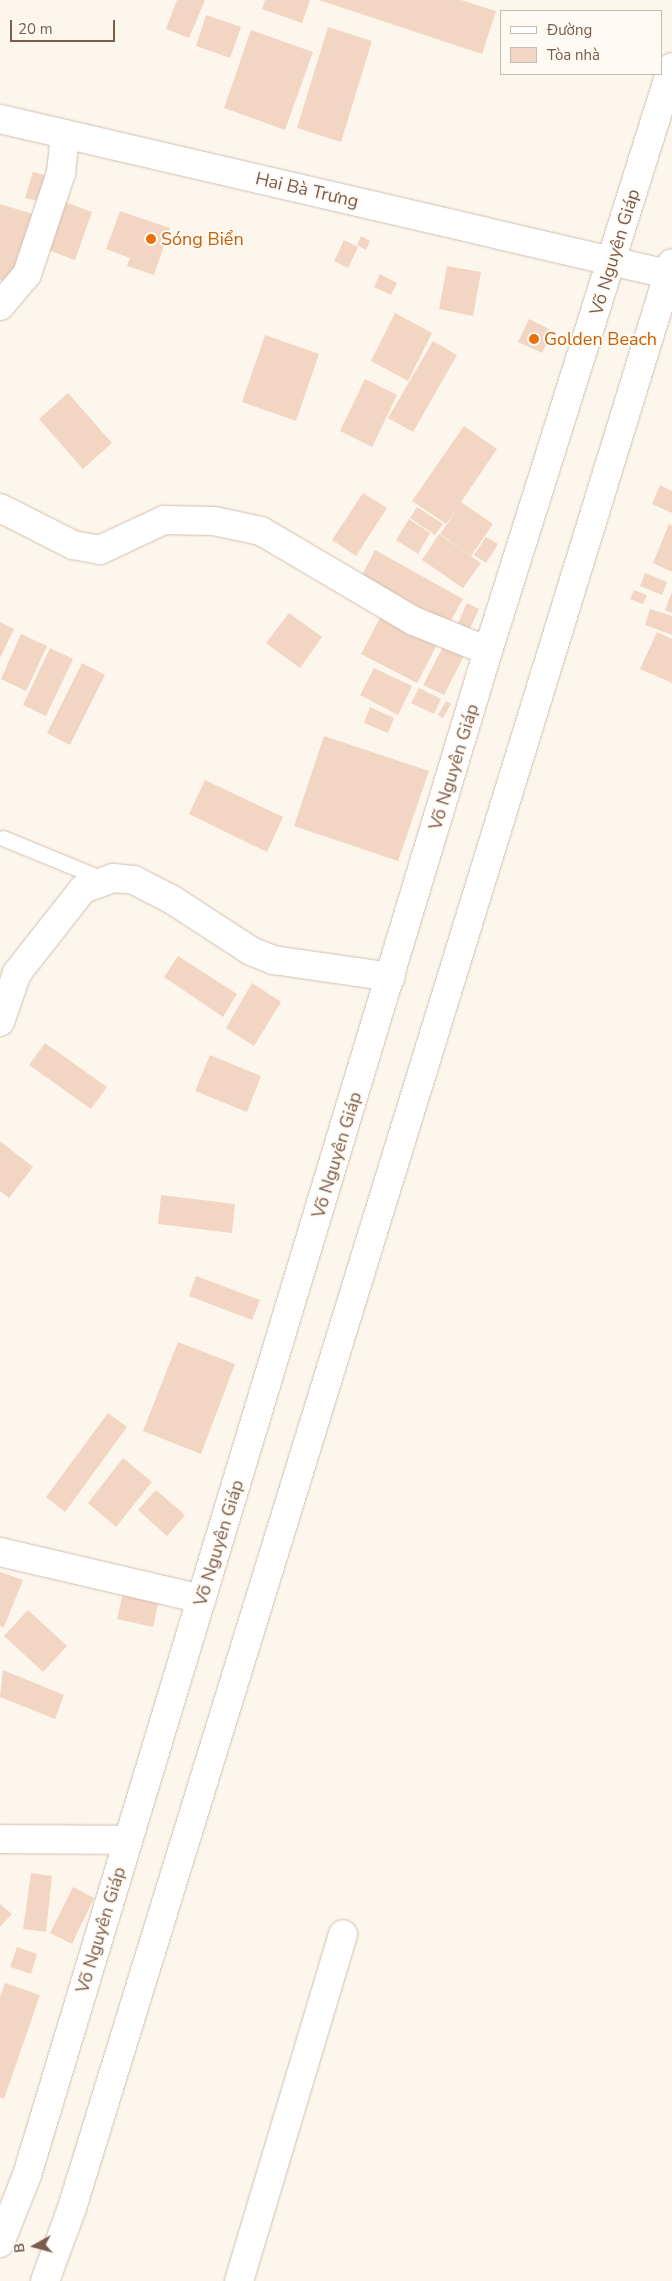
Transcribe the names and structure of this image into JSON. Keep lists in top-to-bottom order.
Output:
{
  "streets": {
    "main road": ["Hai Bà Trưng", "Võ Nguyên Giáp"]
  },
  "crossings": [
    ["Hai Bà Trưng", "Võ Nguyên Giáp"]
  ],
  "places": ["Sóng Biển", "Golden Beach"],
  "legend": ["Đường", "Tòa nhà"],
  "scale_bar": "20 m",
  "north": "left"
}
